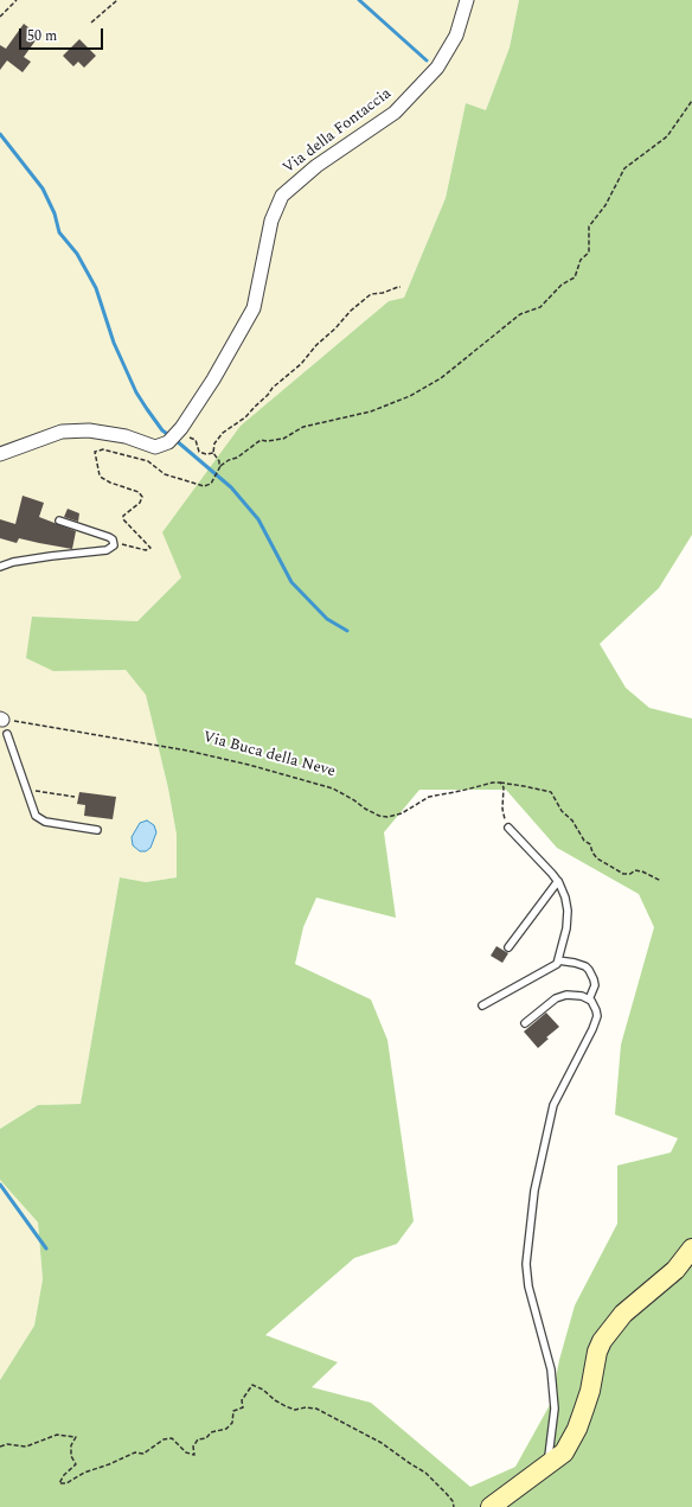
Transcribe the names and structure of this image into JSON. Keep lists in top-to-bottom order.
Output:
{
  "streets": {
    "street": ["Via della Fontaccia"],
    "path": ["Via Buca della Neve"]
  },
  "scale_bar": "50 m"
}
